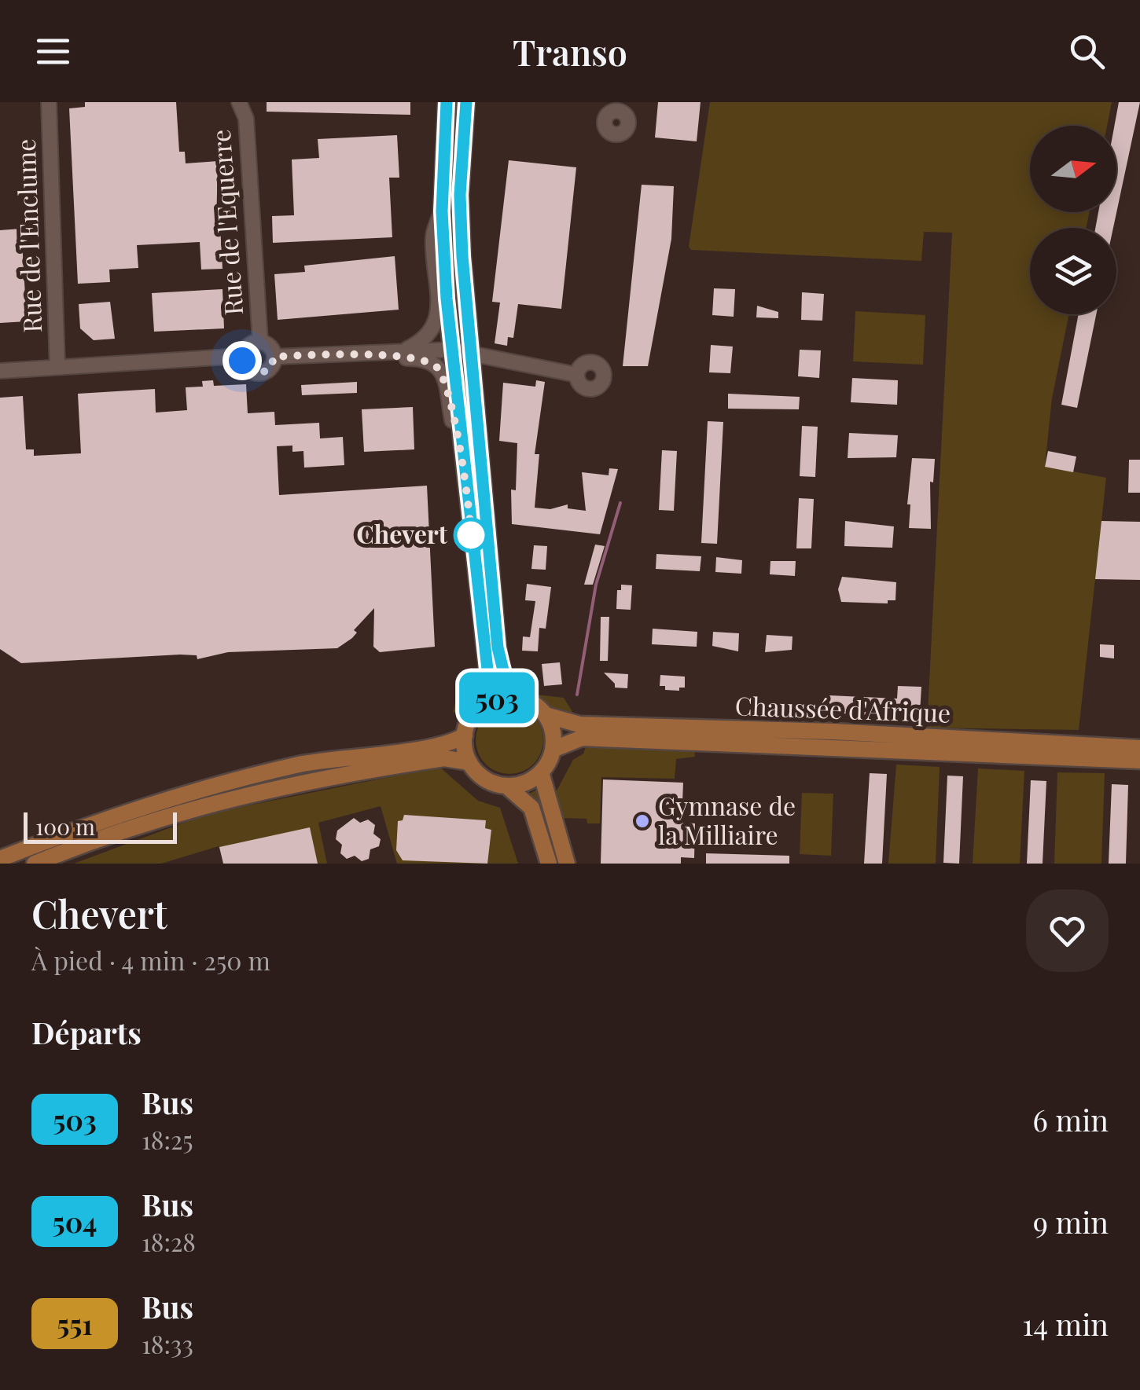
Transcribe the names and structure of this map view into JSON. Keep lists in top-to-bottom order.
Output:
{
  "streets": {
    "main road": ["Chaussée d'Afrique"],
    "street": ["Rue de l'Equerre", "Rue de l'Enclume"]
  },
  "places": ["Chevert", "Gymnase de la Milliaire"],
  "lines": ["bus line 503"],
  "scale_bar": "100 m",
  "north": "right",
  "page": {
    "header": "Transo",
    "on_map": "503",
    "scale": "100 m",
    "heading": [
      ["Chevert", "À pied · 4 min · 250 m"],
      "Départs"
    ],
    "list": [
      {
        "mark": "503",
        "name": "Bus",
        "note": "18:25",
        "value": "6 min"
      },
      {
        "mark": "504",
        "name": "Bus",
        "note": "18:28",
        "value": "9 min"
      },
      {
        "mark": "551",
        "name": "Bus",
        "note": "18:33",
        "value": "14 min"
      }
    ]
  }
}
